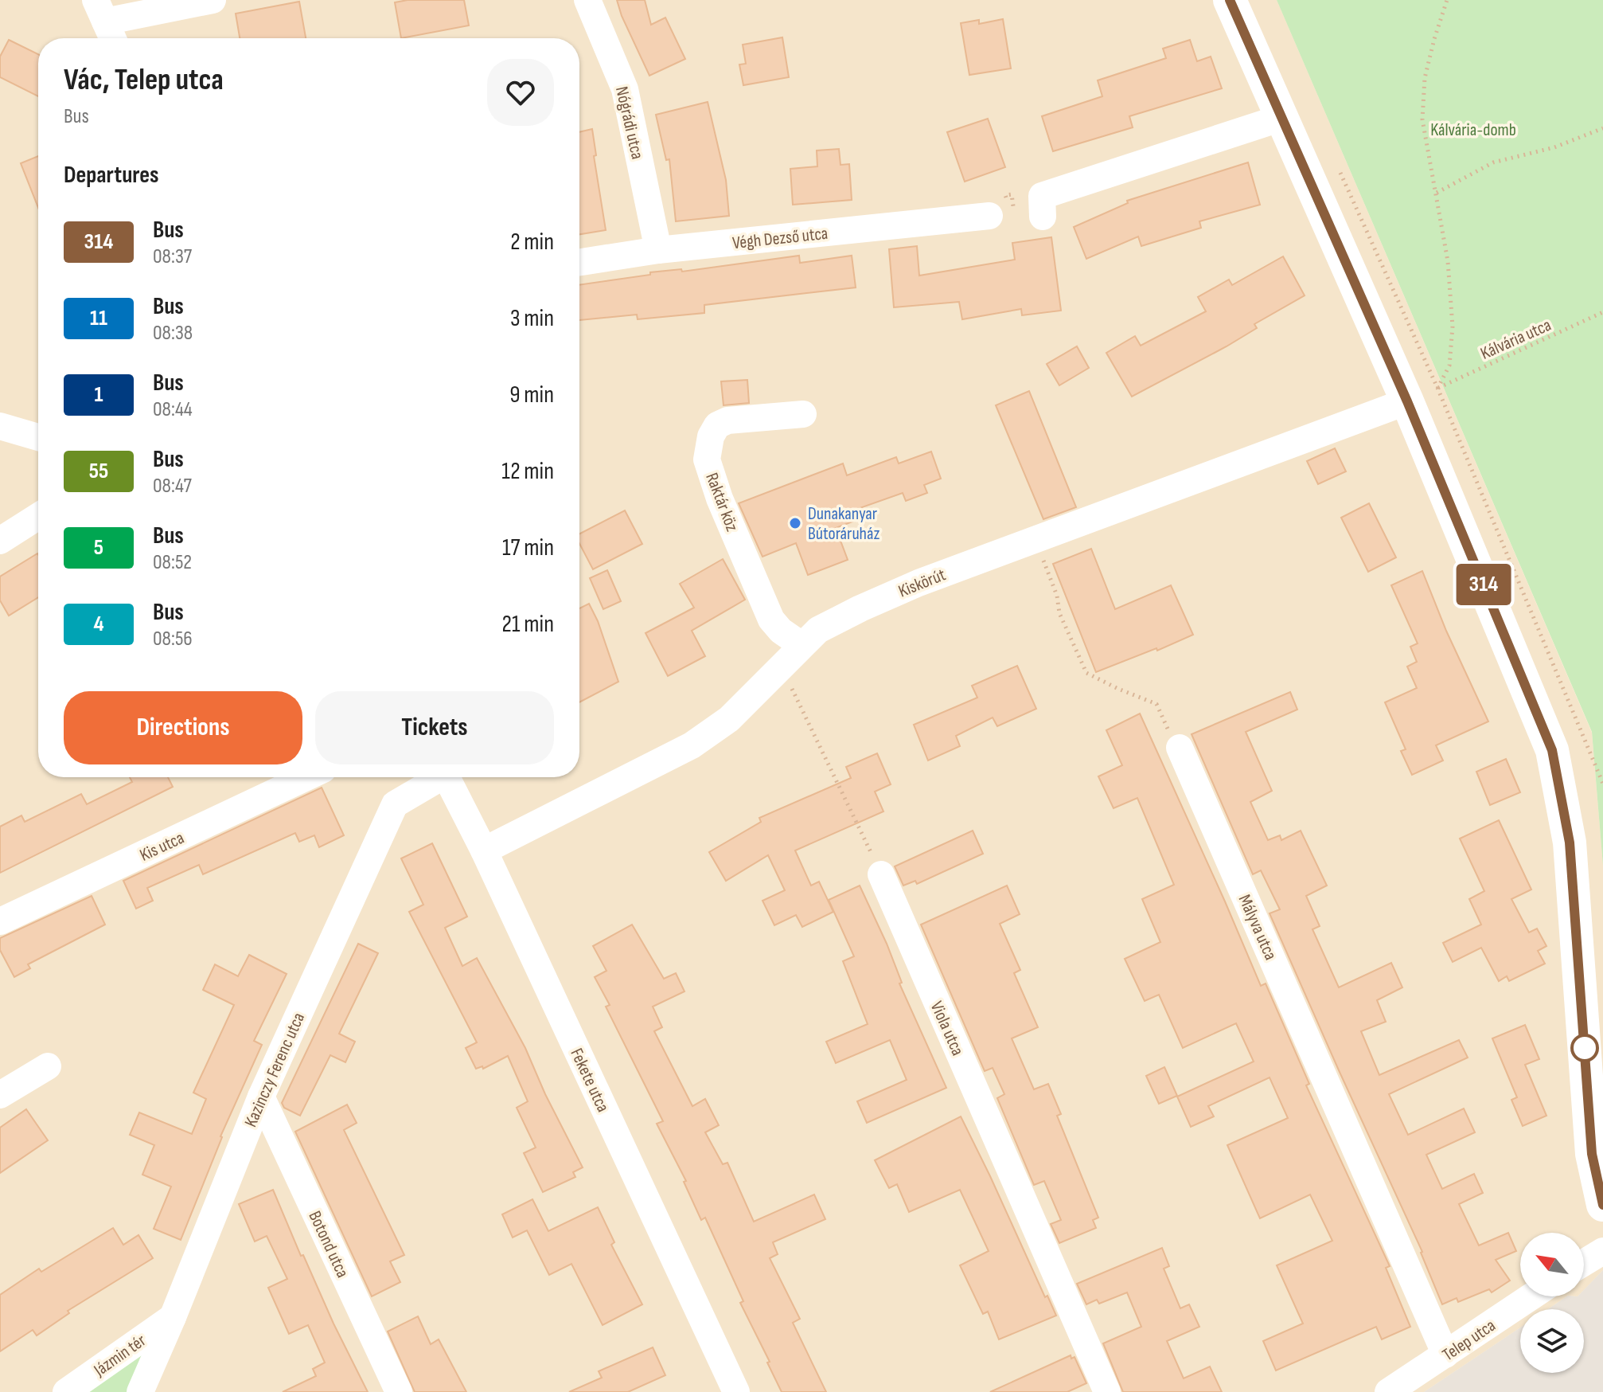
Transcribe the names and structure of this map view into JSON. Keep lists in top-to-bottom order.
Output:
{
  "streets": {
    "street": [
      "Nógrádi utca",
      "Végh Dezső utca",
      "Raktár köz",
      "Kiskörút",
      "Kis utca",
      "Mályva utca",
      "Viola utca",
      "Kazinczy Ferenc utca",
      "Fekete utca",
      "Botond utca",
      "Telep utca",
      "Jázmin tér"
    ],
    "path": ["Kálvária utca"]
  },
  "crossings": [
    ["Nógrádi utca", "Végh Dezső utca"],
    ["Kálvária utca", "Kiskörút"],
    ["Raktár köz", "Kiskörút"],
    ["Kiskörút", "Fekete utca"],
    ["Mályva utca", "Telep utca"],
    ["Kazinczy Ferenc utca", "Botond utca"],
    ["Kazinczy Ferenc utca", "Jázmin tér"]
  ],
  "parks": ["Kálvária-domb"],
  "places": ["Dunakanyar Bútoráruház"],
  "lines": ["bus line 314"],
  "north": "top left",
  "page": {
    "on_map": "314",
    "heading": [
      ["Vác, Telep utca", "Bus"],
      "Departures"
    ],
    "list": [
      {
        "mark": "314",
        "name": "Bus",
        "note": "08:37",
        "value": "2 min"
      },
      {
        "mark": "11",
        "name": "Bus",
        "note": "08:38",
        "value": "3 min"
      },
      {
        "mark": "1",
        "name": "Bus",
        "note": "08:44",
        "value": "9 min"
      },
      {
        "mark": "55",
        "name": "Bus",
        "note": "08:47",
        "value": "12 min"
      },
      {
        "mark": "5",
        "name": "Bus",
        "note": "08:52",
        "value": "17 min"
      },
      {
        "mark": "4",
        "name": "Bus",
        "note": "08:56",
        "value": "21 min"
      }
    ],
    "buttons": ["Directions", "Tickets"]
  }
}
